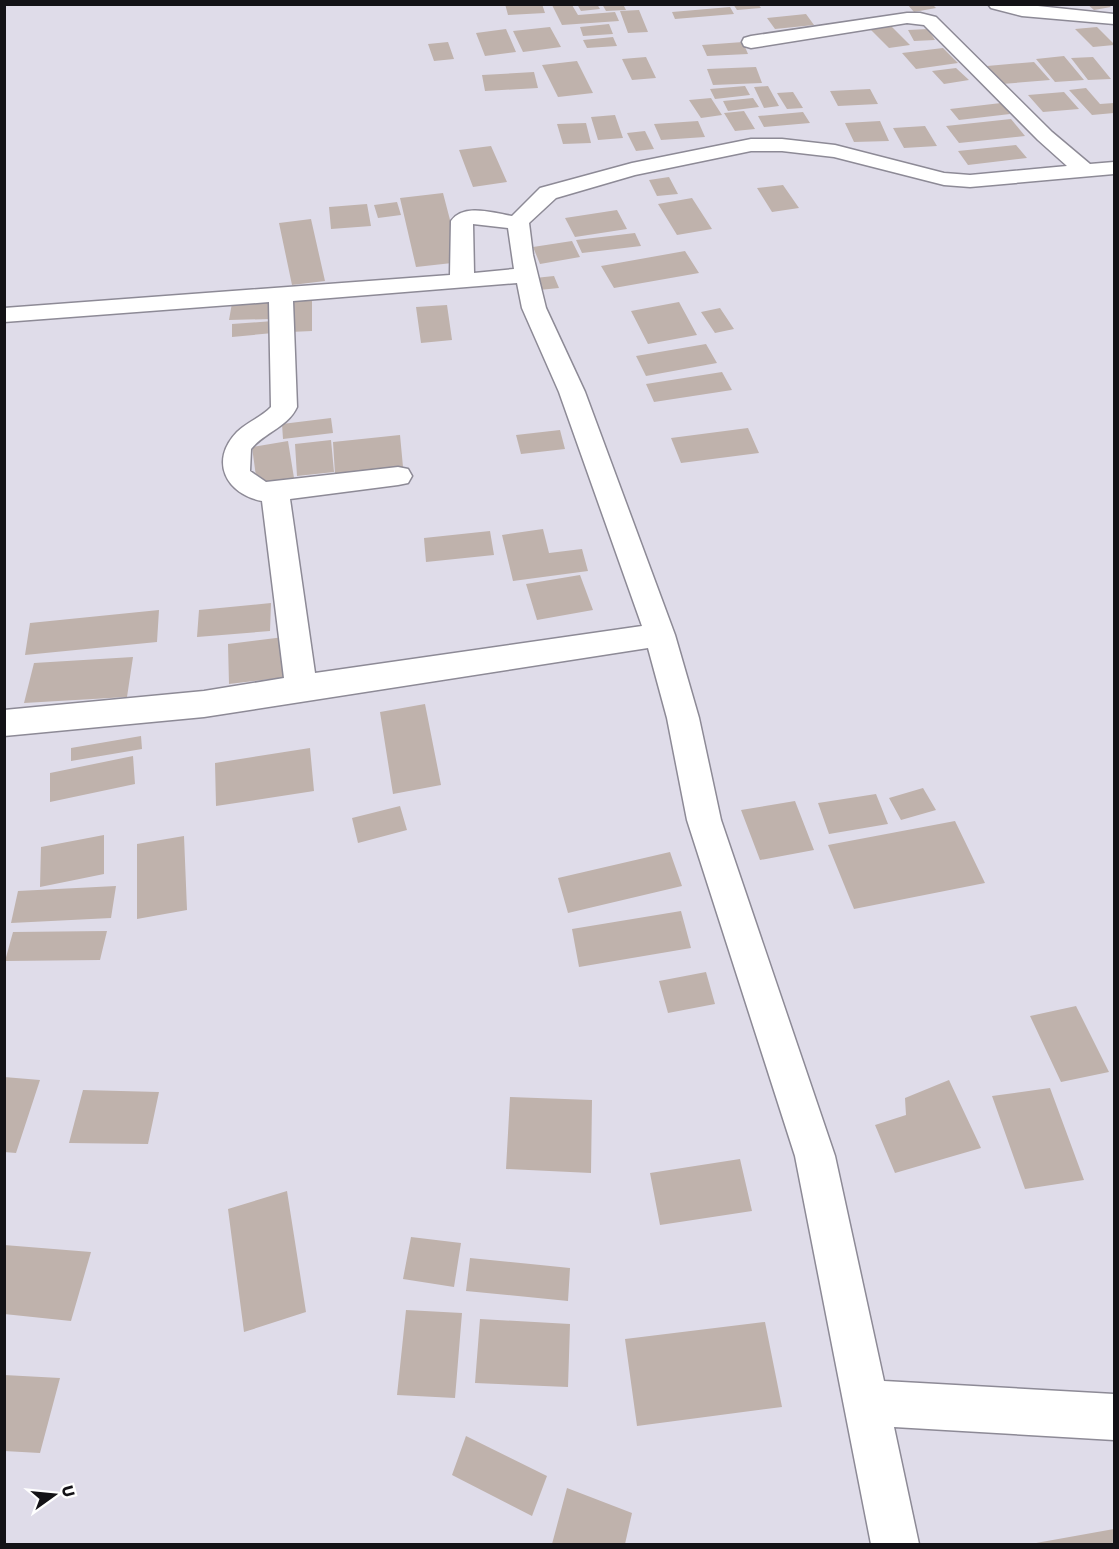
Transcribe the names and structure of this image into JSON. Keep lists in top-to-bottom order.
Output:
{
  "north": "right"
}
